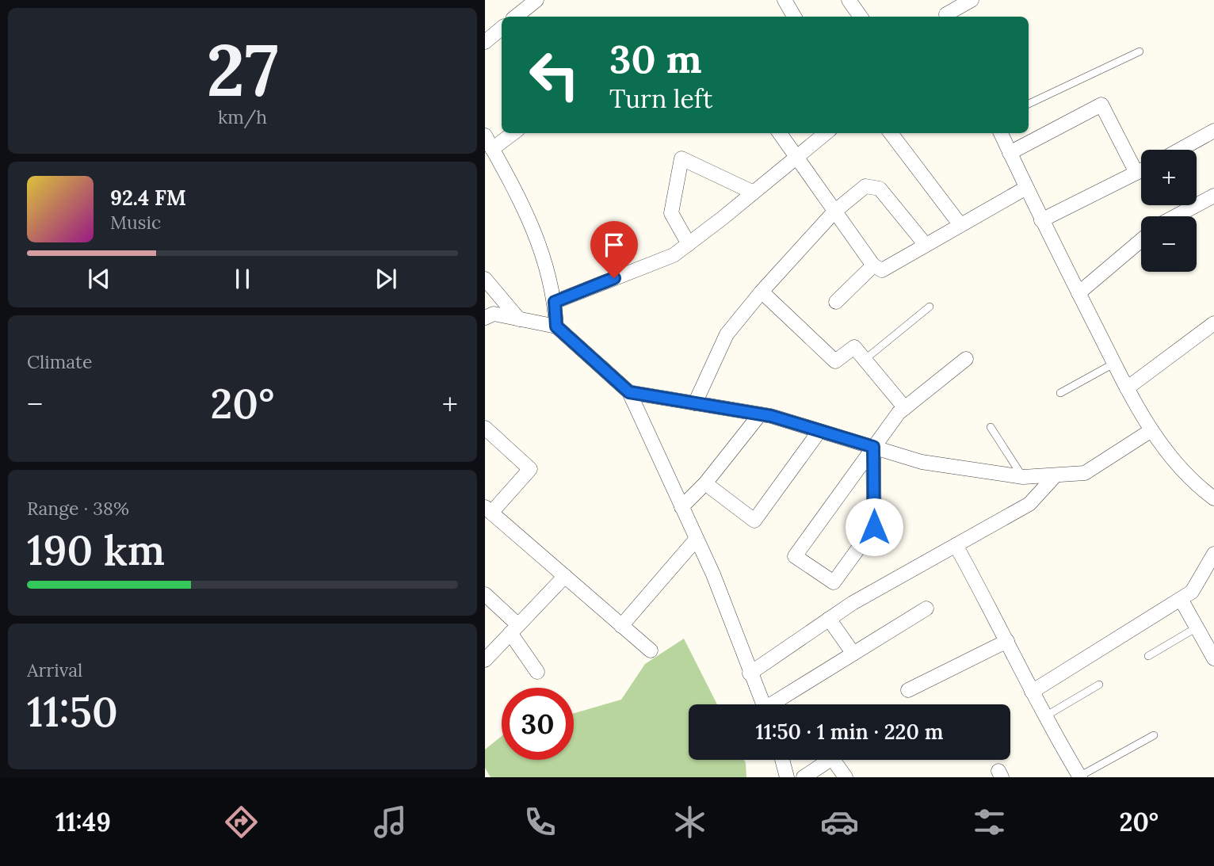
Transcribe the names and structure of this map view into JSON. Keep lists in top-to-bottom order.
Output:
{
  "page": {
    "tile": [
      ["27", "km/h"],
      "Climate",
      ["Range · 38%", "190 km"],
      ["Arrival", "11:50"]
    ],
    "turn": ["30 m", "Turn left"],
    "map_buttons": ["+", "−"],
    "song": ["92.4 FM", "Music"],
    "heat": ["−", "20°", "+"],
    "limit": "30",
    "trip": "11:50 · 1 min · 220 m",
    "tabs": ["11:49", "20°"]
  }
}
